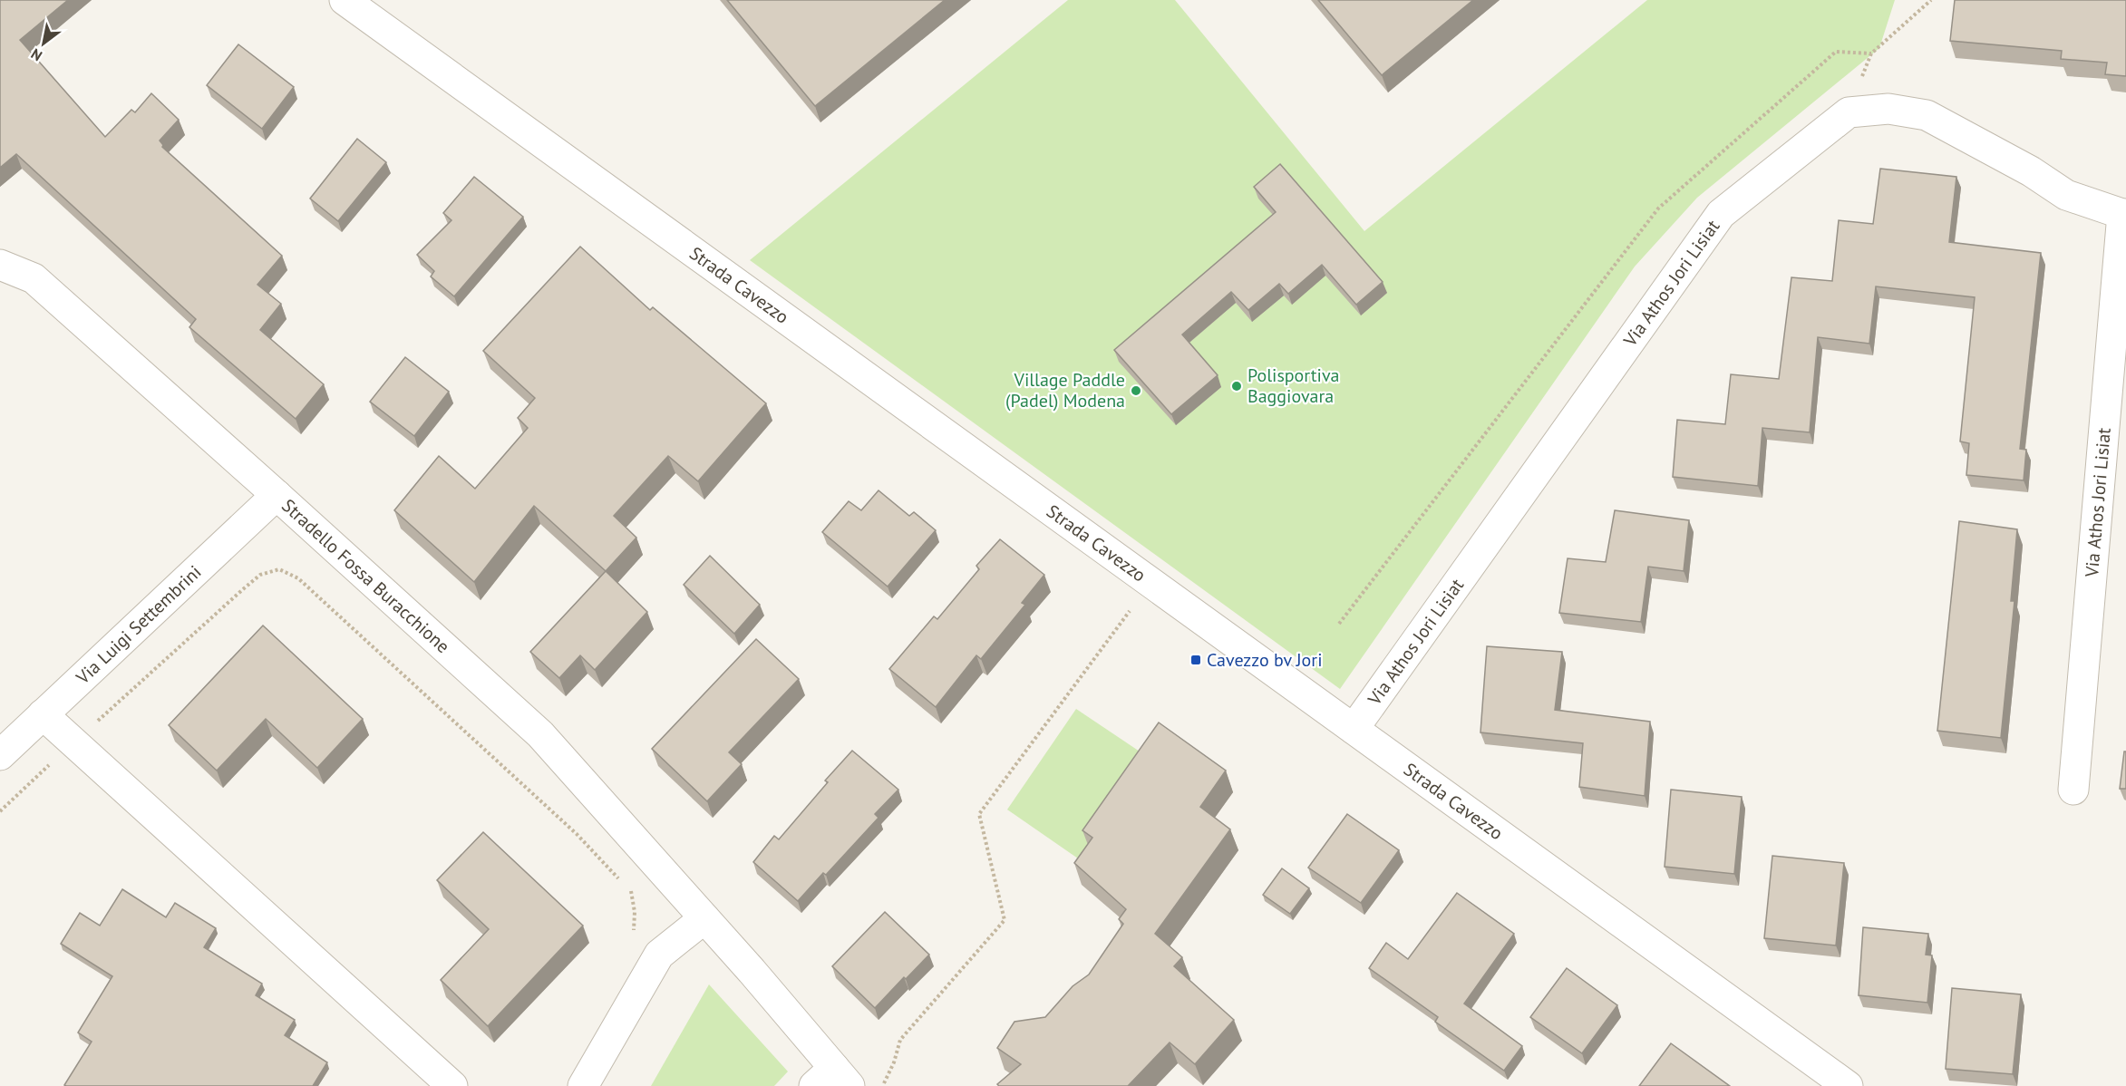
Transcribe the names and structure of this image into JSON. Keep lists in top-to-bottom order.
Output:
{
  "streets": {
    "street": [
      "Via Athos Jori Lisiat",
      "Strada Cavezzo",
      "Stradello Fossa Buracchione",
      "Via Luigi Settembrini"
    ]
  },
  "crossings": [
    ["Via Athos Jori Lisiat", "Strada Cavezzo"],
    ["Stradello Fossa Buracchione", "Via Luigi Settembrini"]
  ],
  "places": {
    "other": ["Polisportiva Baggiovara", "Village Paddle (Padel) Modena"],
    "transit": ["Cavezzo bv Jori"]
  },
  "north": "bottom left"
}
